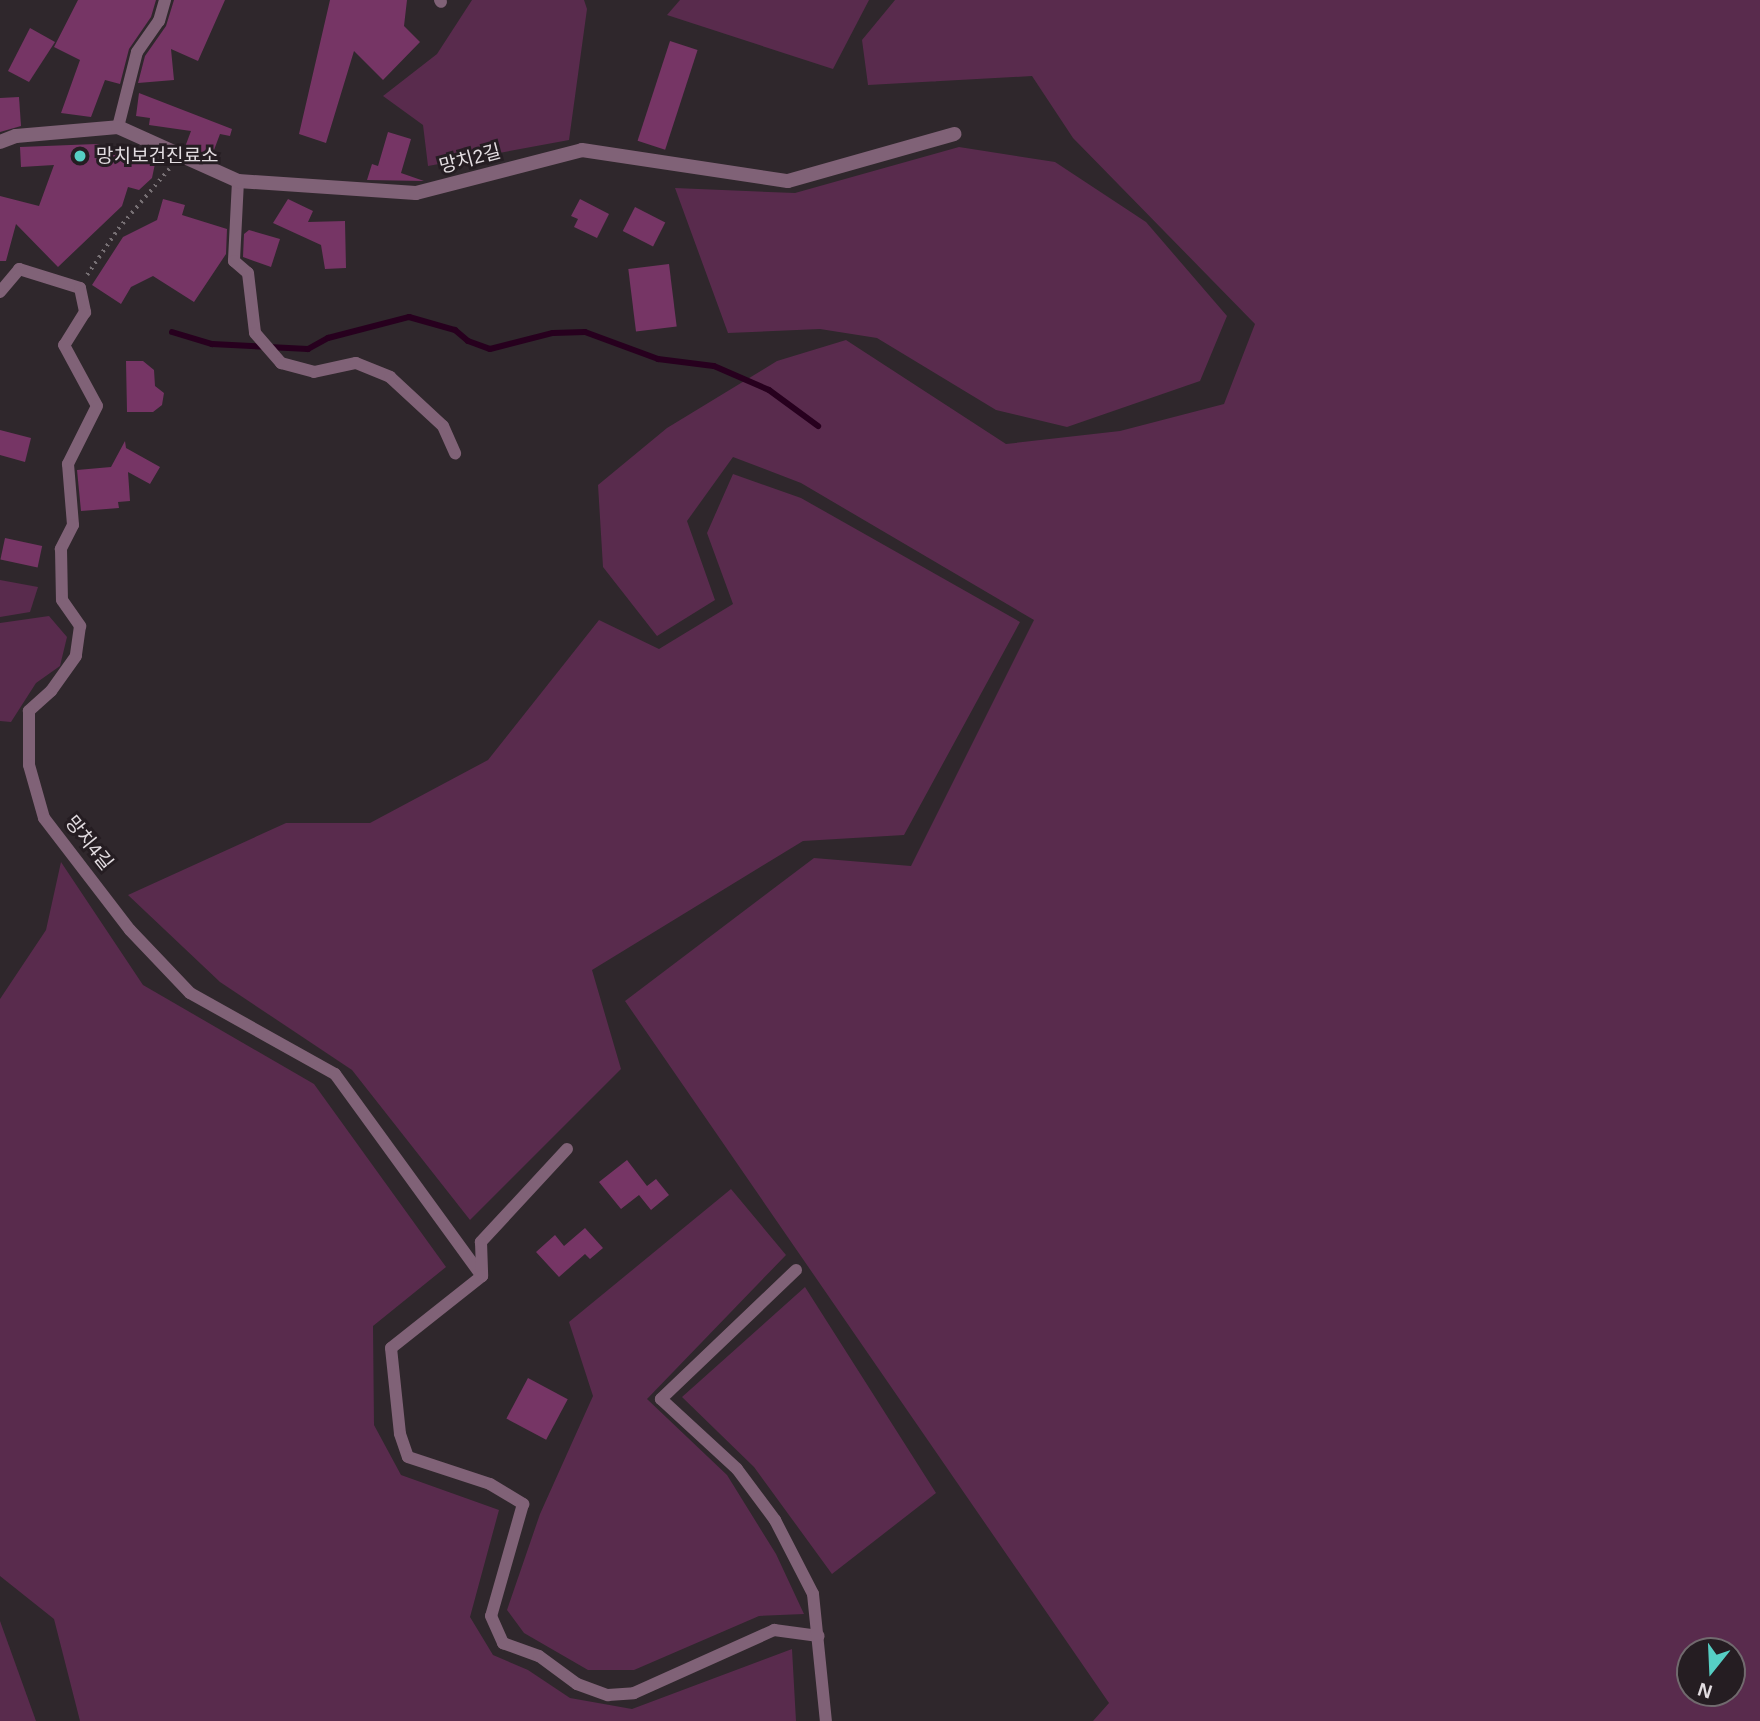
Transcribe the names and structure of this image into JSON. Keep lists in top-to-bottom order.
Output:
{
  "streets": {
    "street": ["망치2길"],
    "lane": ["망치4길"]
  },
  "places": ["망치보건진료소"],
  "north": "bottom"
}
